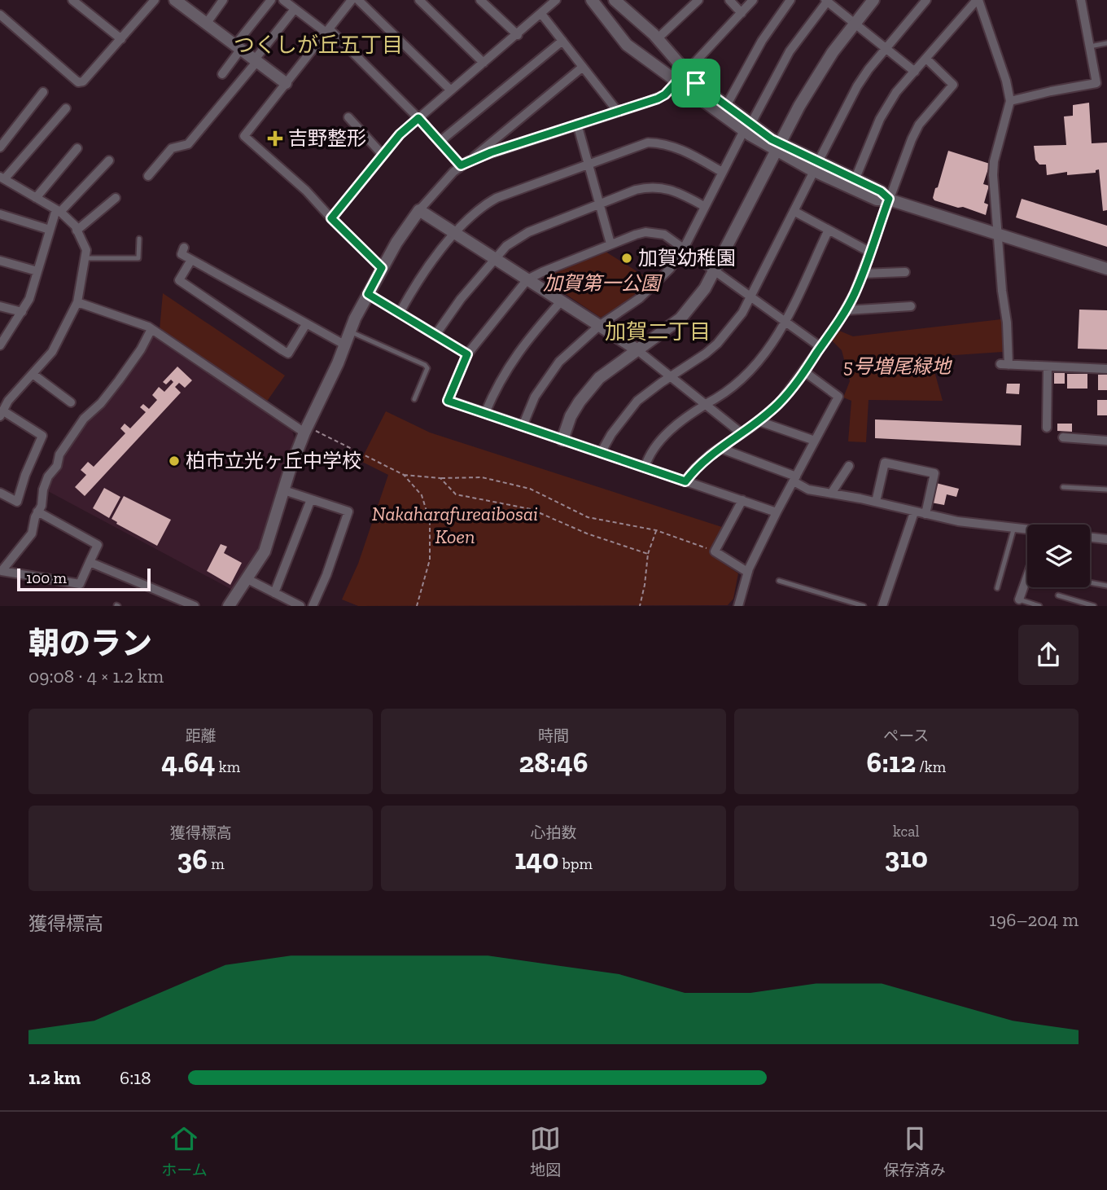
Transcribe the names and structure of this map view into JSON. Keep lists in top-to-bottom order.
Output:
{
  "districts": ["つくしが丘五丁目", "加賀二丁目"],
  "parks": ["加賀第一公園", "5号増尾緑地", "Nakaharafureaibosai Koen"],
  "places": {
    "health": ["吉野整形"],
    "other": ["加賀幼稚園", "柏市立光ヶ丘中学校"]
  },
  "scale_bar": "100 m",
  "page": {
    "scale": "100 m",
    "heading": ["朝のラン", "09:08 · 4 × 1.2 km"],
    "stats": [
      ["距離", "4.64 km"],
      ["時間", "28:46"],
      ["ペース", "6:12 /km"],
      ["獲得標高", "36 m"],
      ["心拍数", "140 bpm"],
      ["kcal", "310"]
    ],
    "chart": ["獲得標高", "196–204 m"],
    "list": [
      {
        "name": "1.2 km",
        "note": "6:18"
      }
    ],
    "tabs": ["ホーム", "地図", "保存済み"]
  }
}
